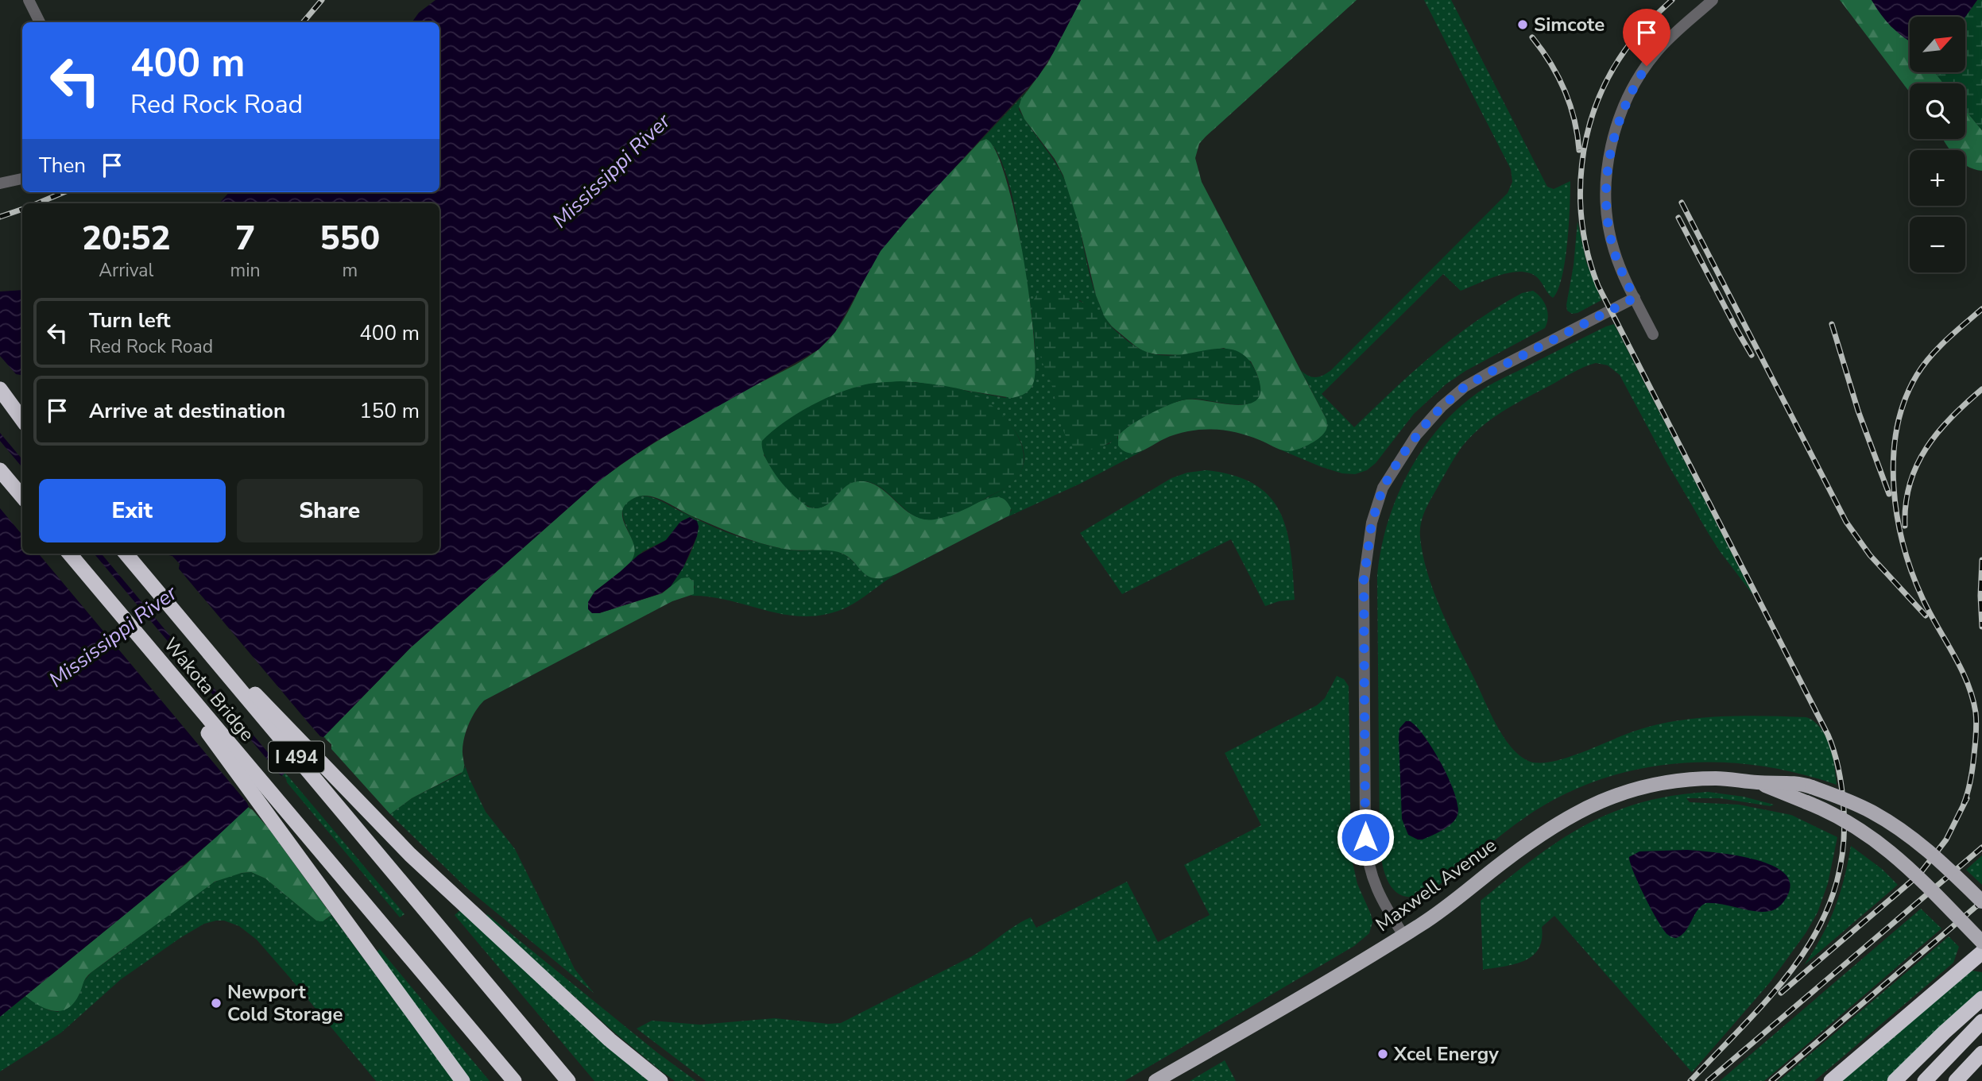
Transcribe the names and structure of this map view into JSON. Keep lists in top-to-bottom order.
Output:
{
  "streets": {
    "highway": ["Wakota Bridge", "I 494"],
    "main road": ["Maxwell Avenue"]
  },
  "water": ["Mississippi River"],
  "places": ["Simcote", "Newport Cold Storage", "Xcel Energy"],
  "north": "top right",
  "page": {
    "map_buttons": ["+", "−"],
    "turn": ["400 m", "Red Rock Road"],
    "then": "Then",
    "eta": [
      "20:52",
      "Arrival",
      "7",
      "min",
      "550",
      "m"
    ],
    "list": [
      {
        "name": "Turn left",
        "note": "Red Rock Road",
        "value": "400 m"
      },
      {
        "name": "Arrive at destination",
        "value": "150 m"
      }
    ],
    "buttons": ["Exit", "Share"]
  }
}
